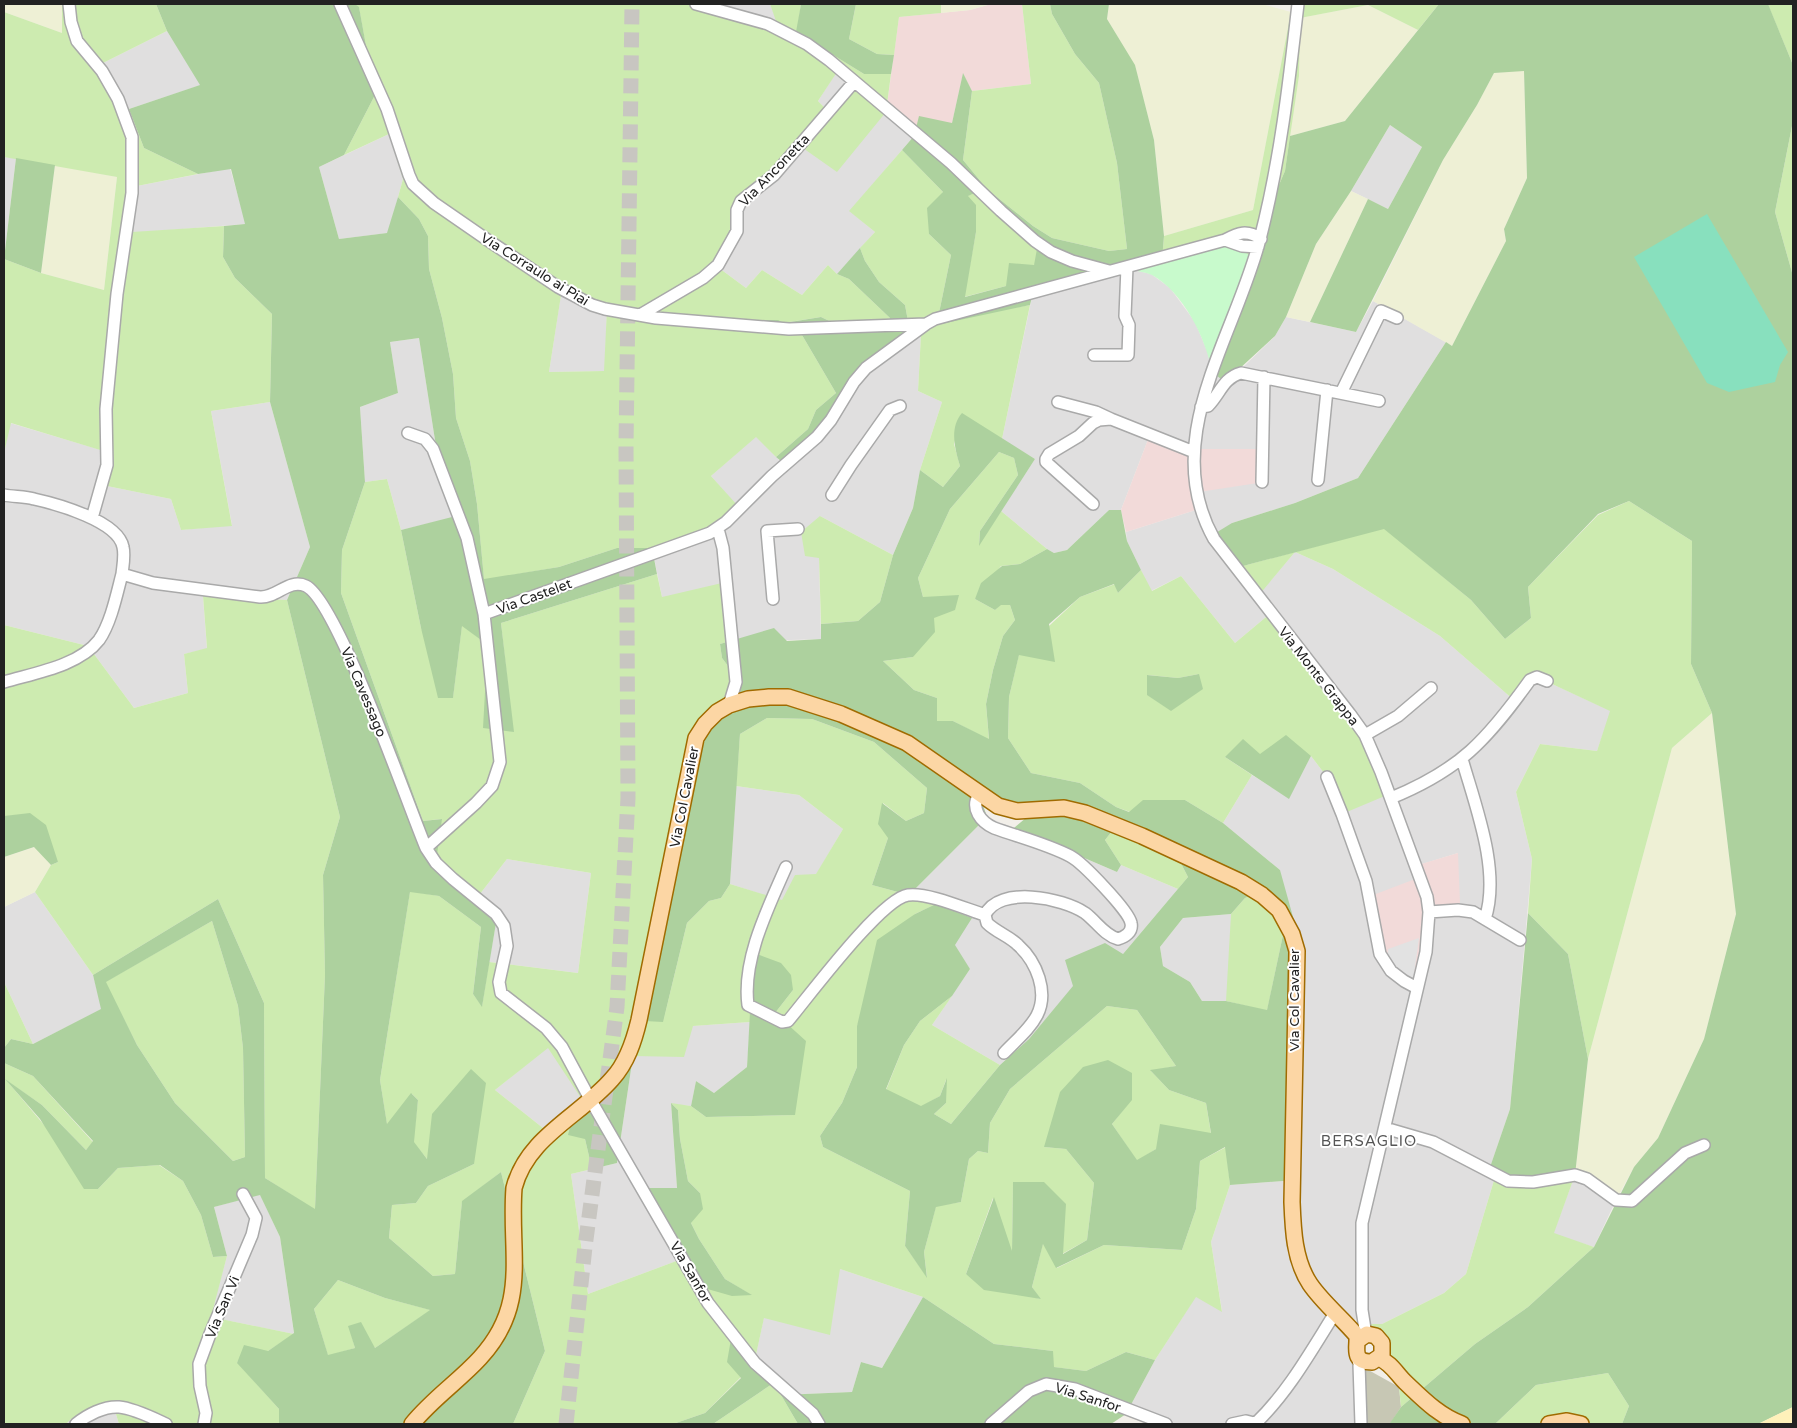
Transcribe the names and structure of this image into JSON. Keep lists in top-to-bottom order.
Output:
{
  "streets": {
    "main road": ["Via Col Cavalier"],
    "street": [
      "Via Anconetta",
      "Via Corraulo ai Piai",
      "Via Castelet",
      "Via Monte Grappa",
      "Via Cavessago",
      "Via Sanfor",
      "Via San Vi"
    ]
  },
  "crossings": [
    ["Via Anconetta", "Via Corraulo ai Piai"],
    ["Via Corraulo ai Piai", "Via Castelet"],
    ["Via Monte Grappa", "Via Col Cavalier"],
    ["Via Cavessago", "Via Col Cavalier"],
    ["Via Cavessago", "Via Sanfor"],
    ["Via Col Cavalier", "Via Sanfor"]
  ],
  "districts": ["BERSAGLIO"]
}
